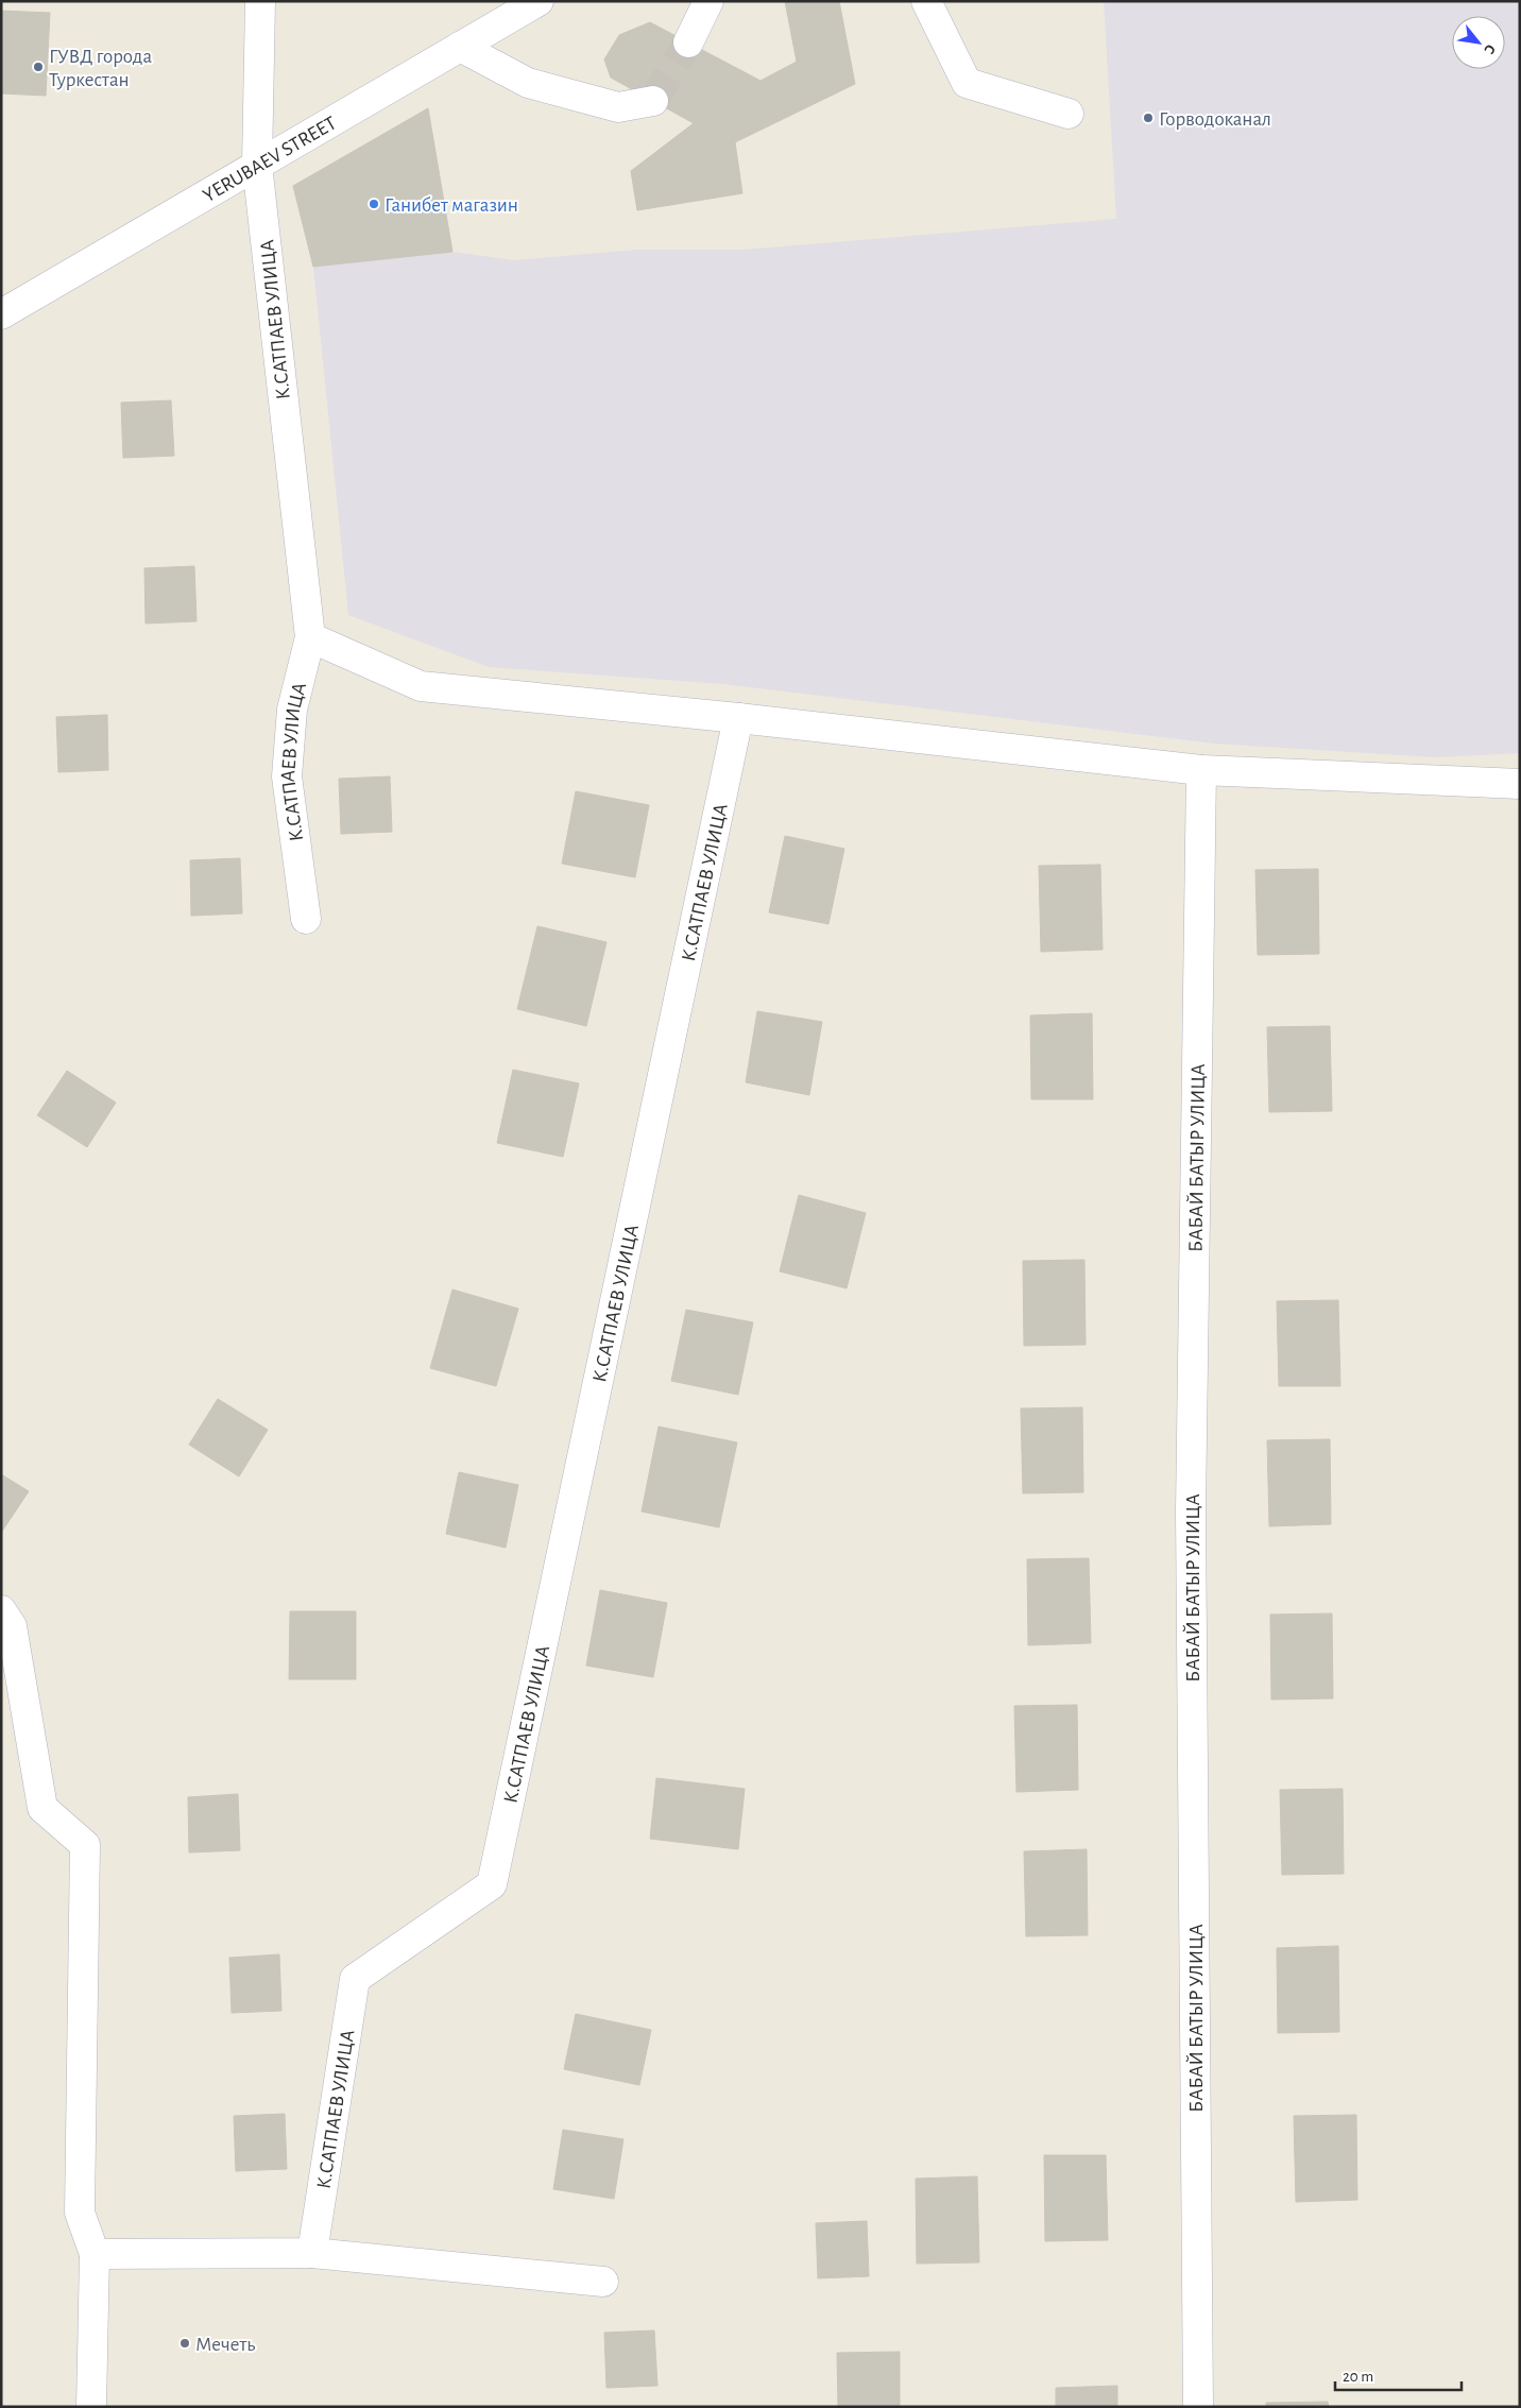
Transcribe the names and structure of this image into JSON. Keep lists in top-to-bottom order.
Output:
{
  "streets": {
    "street": ["YERUBAEV STREET", "К.САТПАЕВ УЛИЦА", "БАБАЙ БАТЫР УЛИЦА"]
  },
  "crossings": [
    ["YERUBAEV STREET", "К.САТПАЕВ УЛИЦА"]
  ],
  "places": [
    "ГУВД города Туркестан",
    "Горводоканал",
    "Ганибет магазин",
    "Мечеть"
  ],
  "scale_bar": "20 m",
  "north": "bottom right"
}
